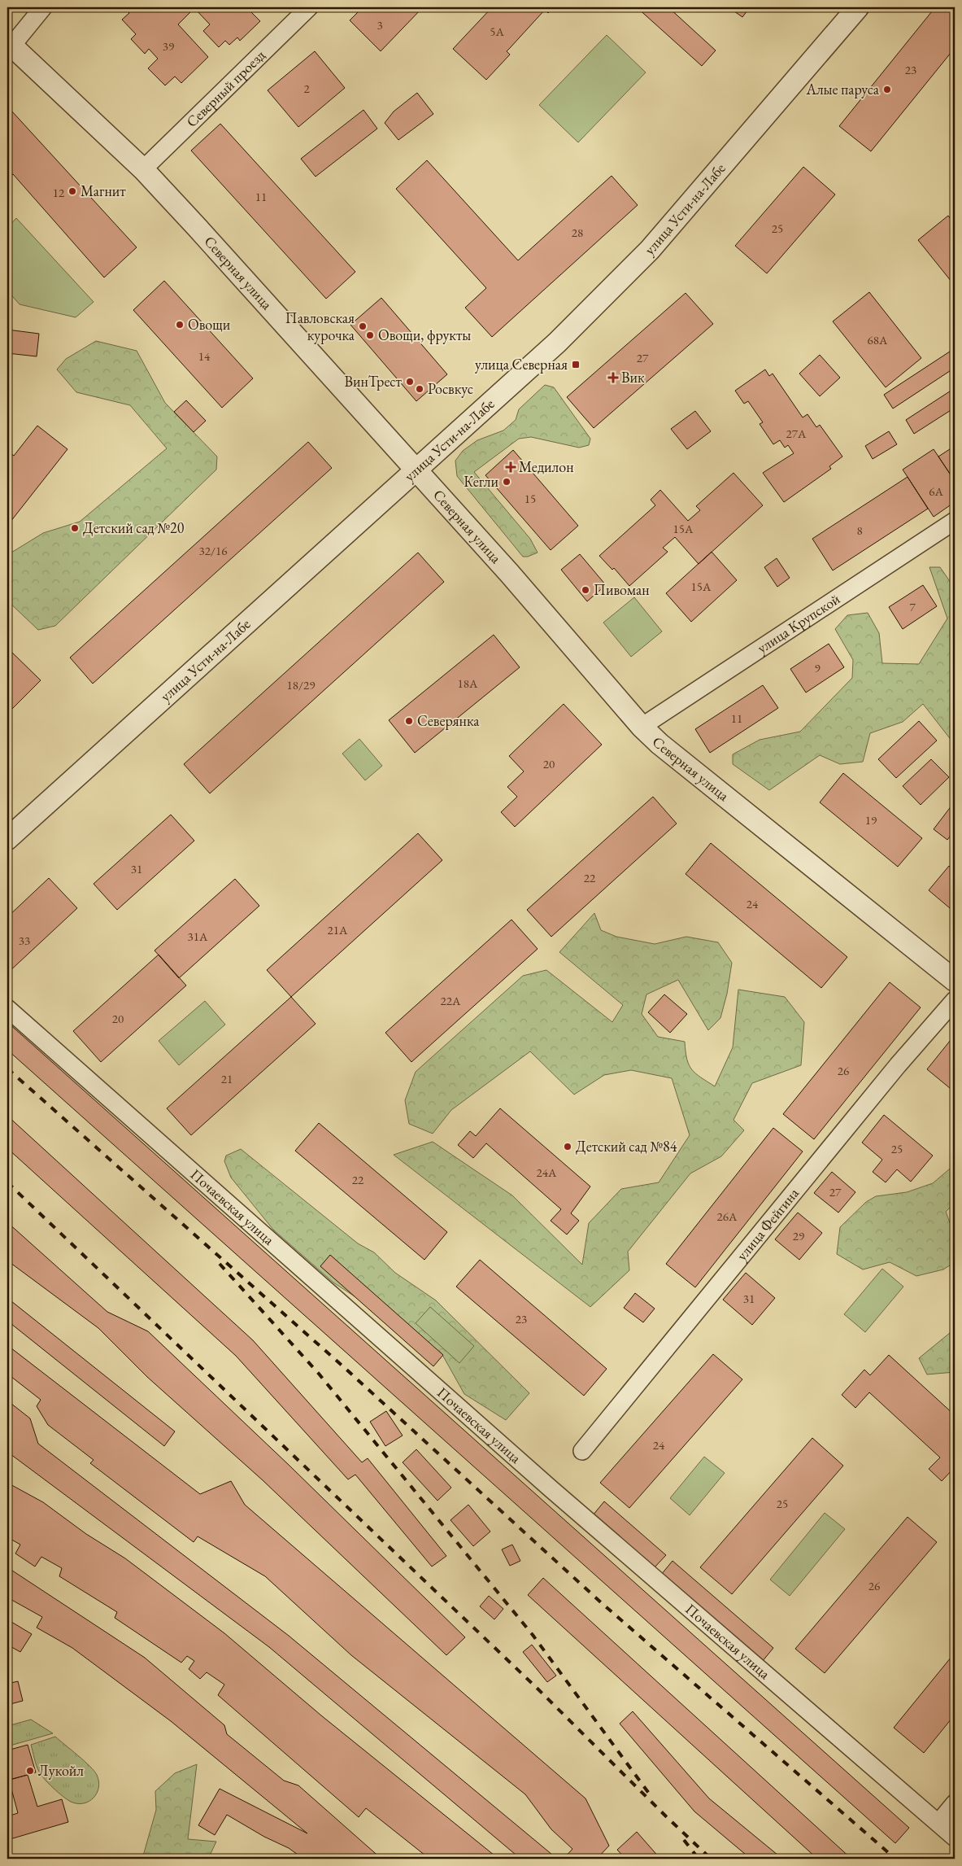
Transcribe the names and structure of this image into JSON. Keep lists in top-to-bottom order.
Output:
{
  "streets": {
    "street": [
      "Северный проезд",
      "улица Усти-на-Лабе",
      "Северная улица",
      "улица Крупской",
      "Почаевская улица",
      "улица Фейгина"
    ]
  },
  "crossings": [
    ["Северный проезд", "Северная улица"],
    ["улица Усти-на-Лабе", "Северная улица"],
    ["Северная улица", "улица Крупской"]
  ],
  "places": {
    "other": [
      "Алые паруса",
      "Магнит",
      "Овощи",
      "Павловская курочка",
      "Овощи, фрукты",
      "ВинТрест",
      "Росвкус",
      "Кегли",
      "Детский сад №20",
      "Пивоман",
      "Северянка",
      "Детский сад №84",
      "Лукойл"
    ],
    "transit": ["улица Северная"],
    "health": ["Вик", "Медилон"]
  },
  "house_numbers": [
    "3",
    "5А",
    "39",
    "23",
    "2",
    "12",
    "11",
    "25",
    "28",
    "68А",
    "14",
    "27",
    "27А",
    "6А",
    "15",
    "15А",
    "8",
    "32/16",
    "15А",
    "7",
    "9",
    "18А",
    "18/29",
    "11",
    "20",
    "19",
    "31",
    "22",
    "24",
    "21А",
    "31А",
    "33",
    "22А",
    "20",
    "26",
    "21",
    "25",
    "24А",
    "22",
    "27",
    "26А",
    "29",
    "31",
    "23",
    "24",
    "25",
    "26"
  ]
}
